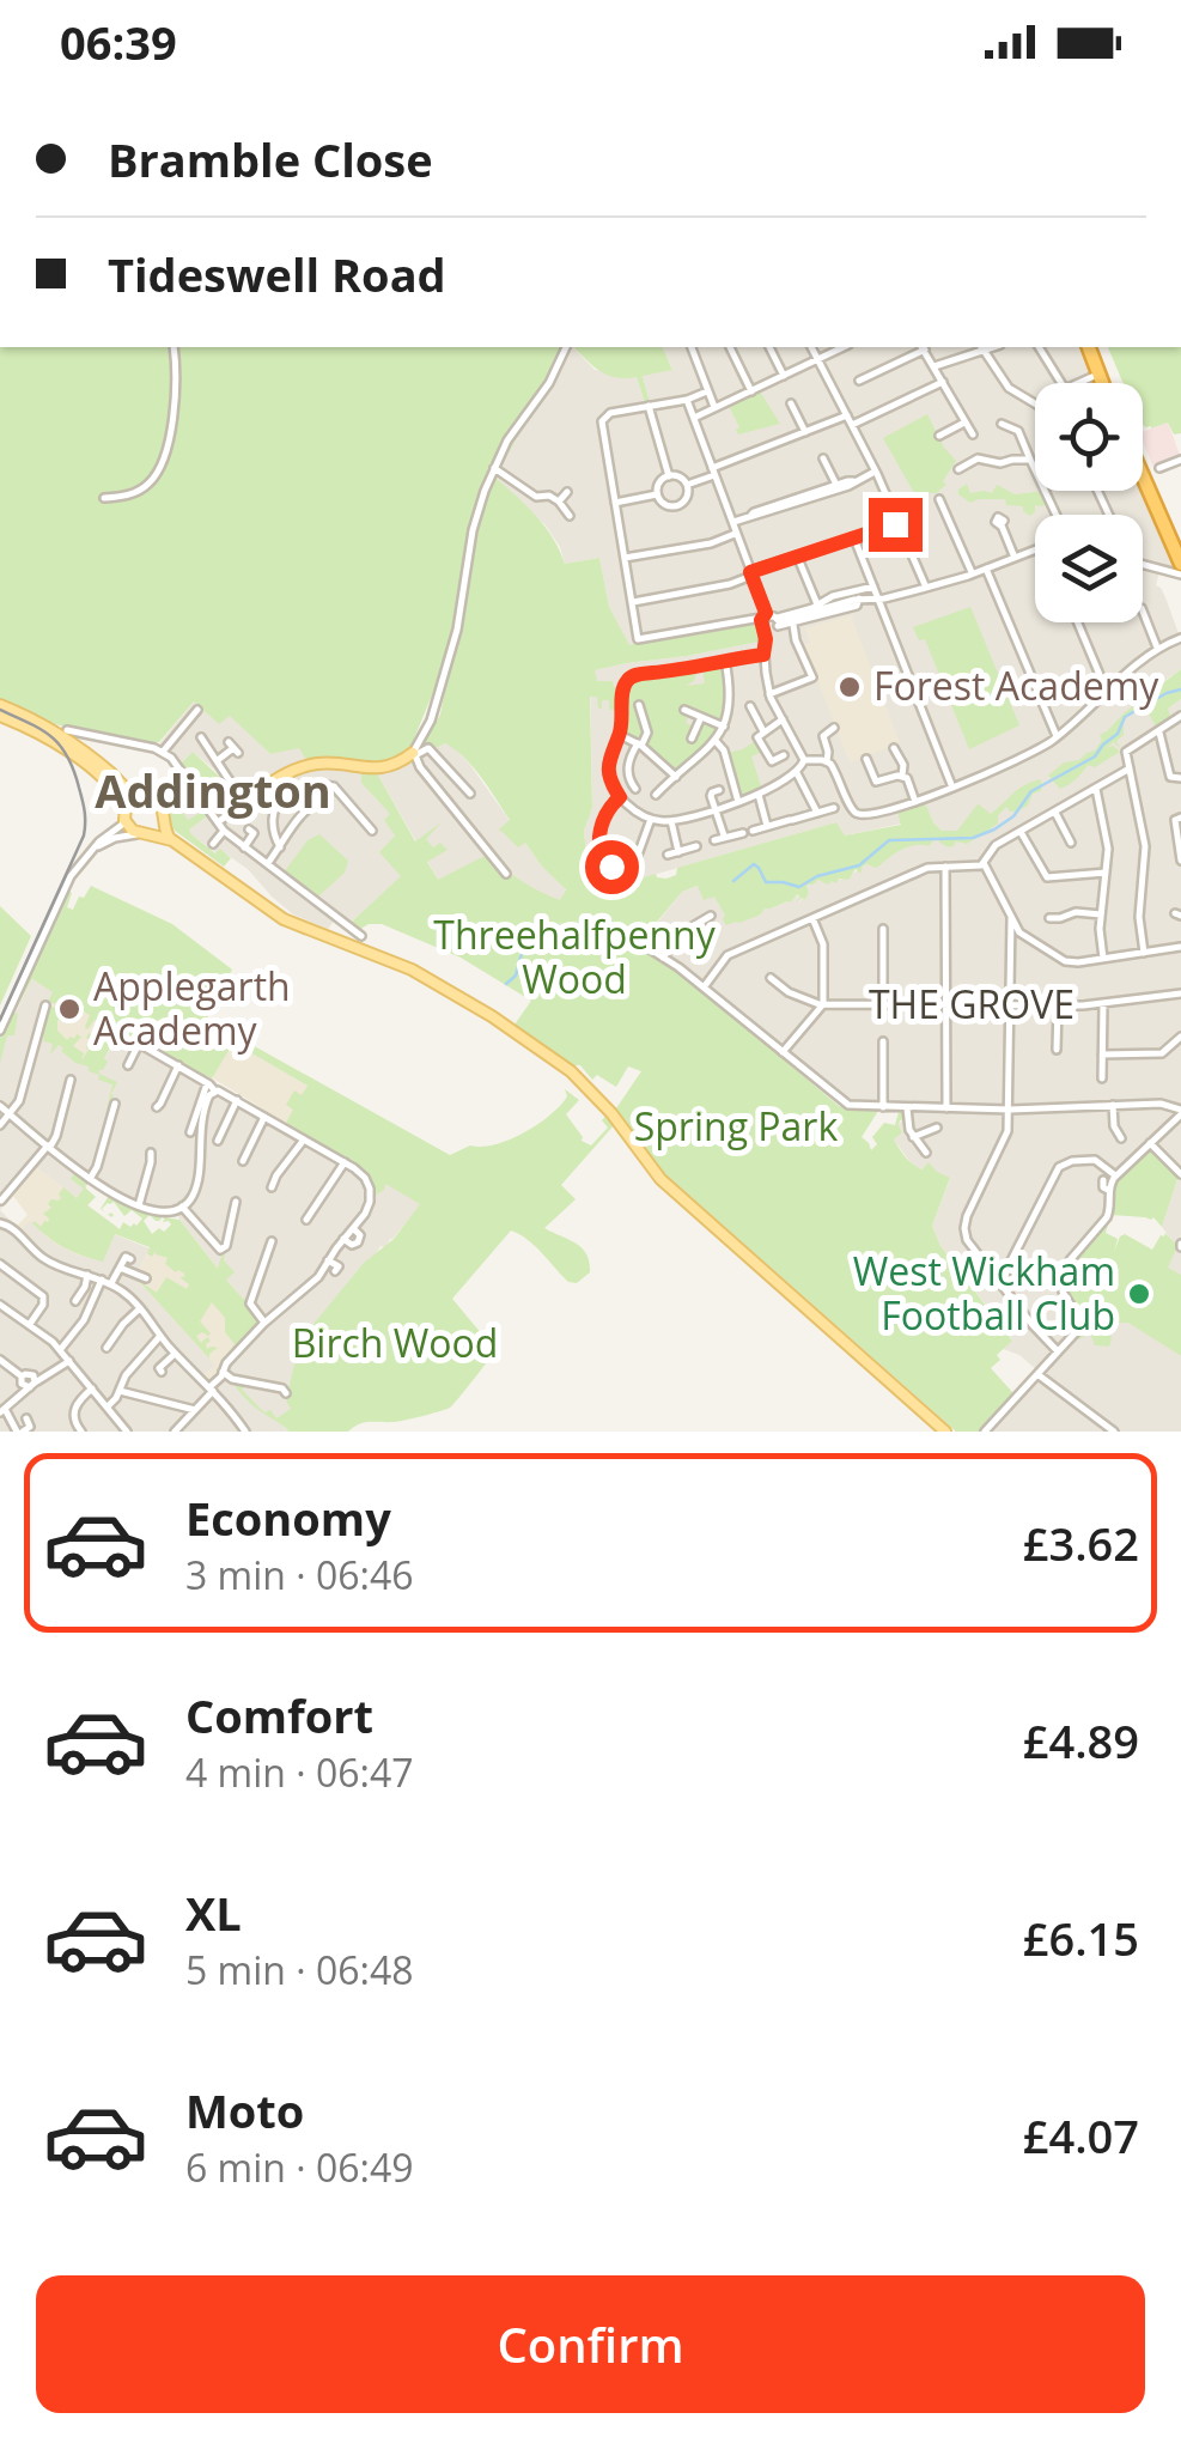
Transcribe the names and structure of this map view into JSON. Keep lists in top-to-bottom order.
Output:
{
  "streets": {
    "street": ["THE GROVE"]
  },
  "districts": ["Addington"],
  "parks": ["Threehalfpenny Wood", "Spring Park", "Birch Wood"],
  "places": ["Forest Academy", "Applegarth Academy", "West Wickham Football Club"],
  "page": {
    "status": "06:39",
    "banner": ["Bramble Close", "Tideswell Road"],
    "list": [
      {
        "name": "Economy",
        "note": "3 min · 06:46",
        "value": "£3.62"
      },
      {
        "name": "Comfort",
        "note": "4 min · 06:47",
        "value": "£4.89"
      },
      {
        "name": "XL",
        "note": "5 min · 06:48",
        "value": "£6.15"
      },
      {
        "name": "Moto",
        "note": "6 min · 06:49",
        "value": "£4.07"
      }
    ],
    "buttons": "Confirm"
  }
}
